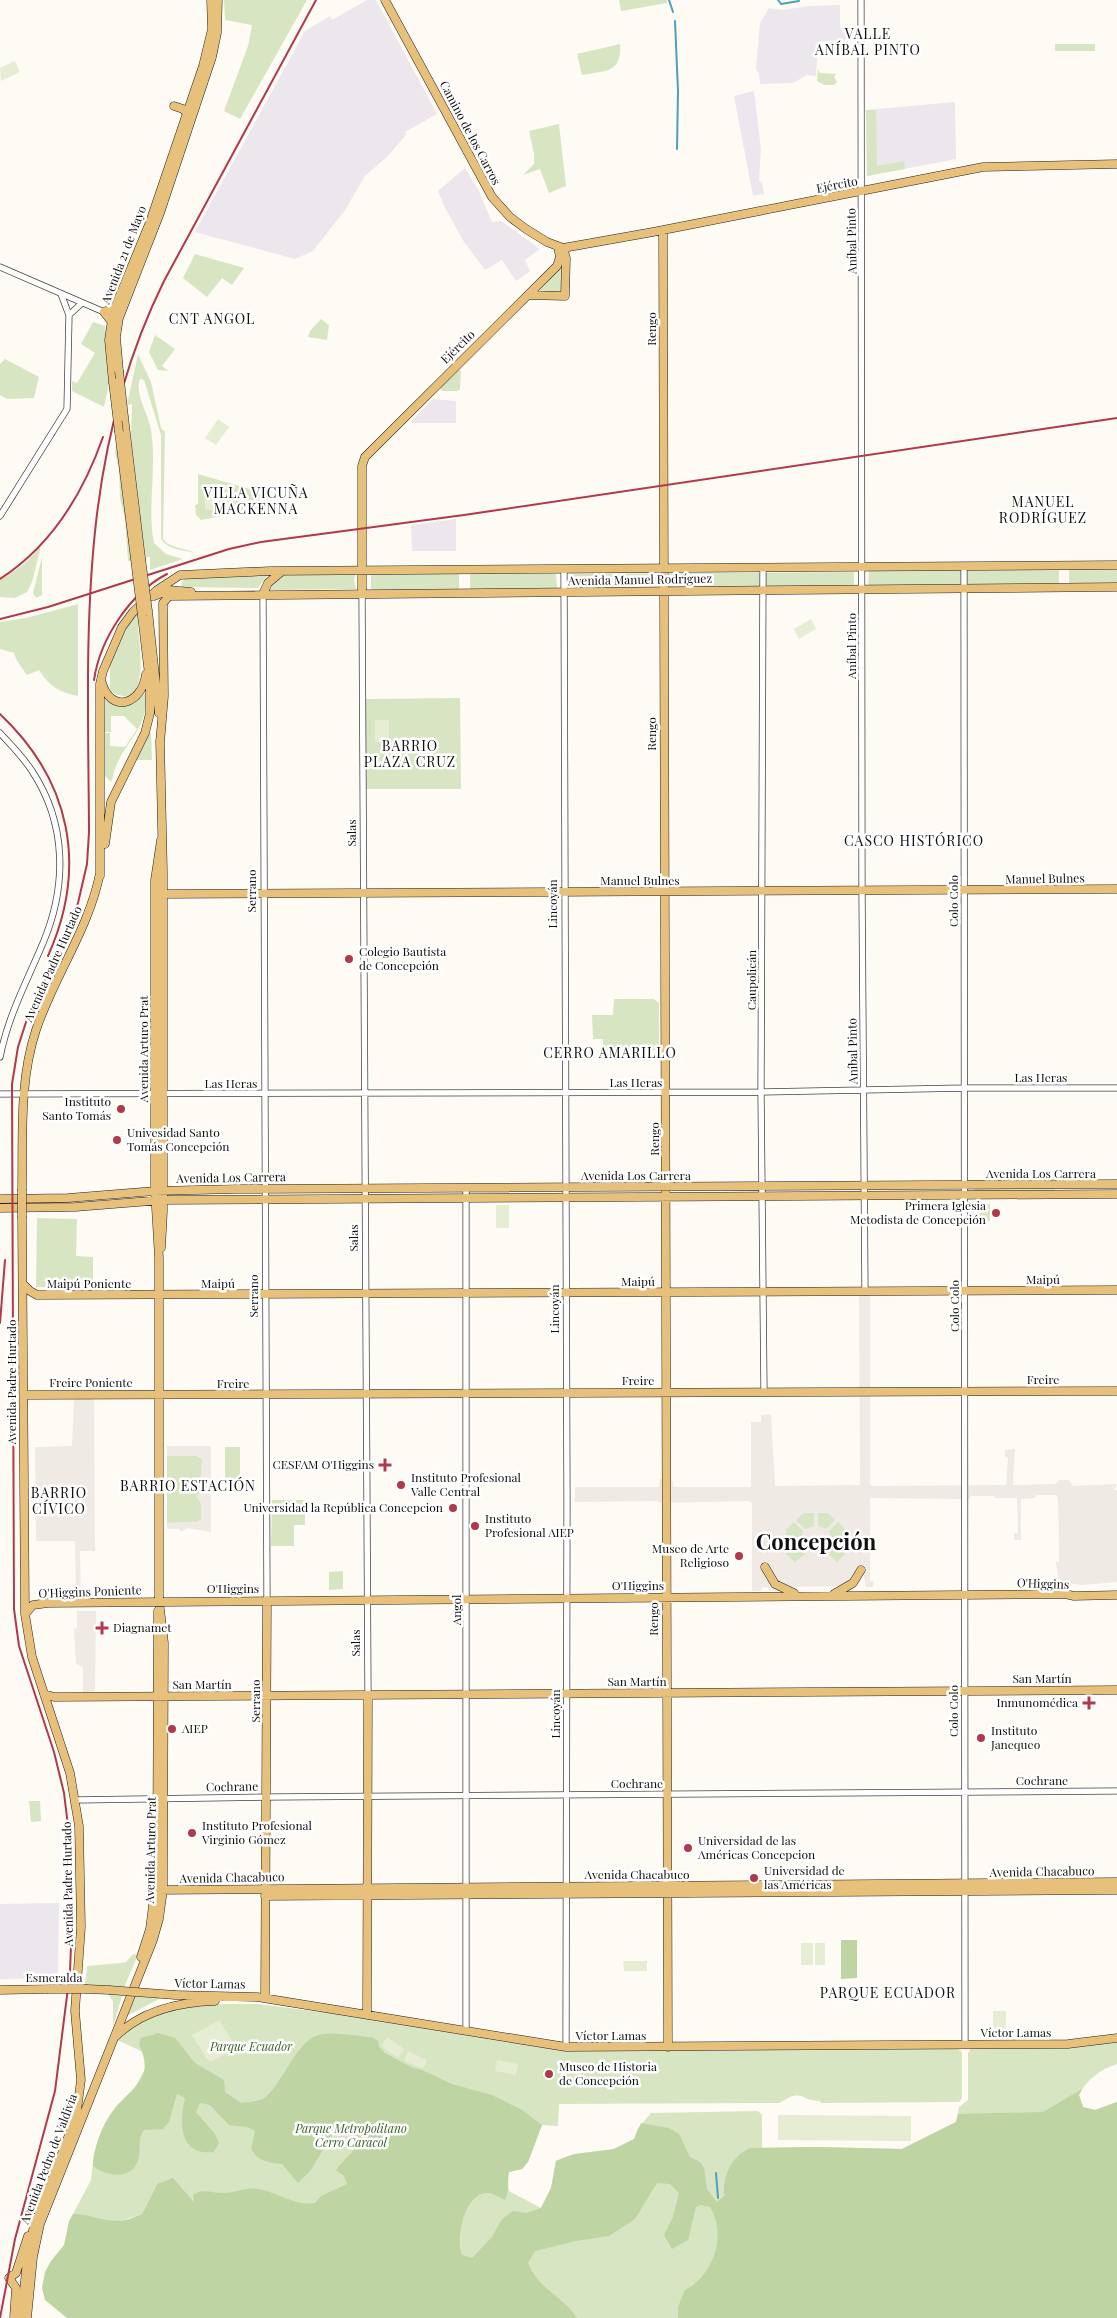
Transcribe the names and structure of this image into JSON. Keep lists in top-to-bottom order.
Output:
{
  "streets": {
    "main road": [
      "Camino de los Carros",
      "Ejército",
      "Avenida 21 de Mayo",
      "Rengo",
      "Avenida Manuel Rodríguez",
      "Salas",
      "Manuel Bulnes",
      "Serrano",
      "Avenida Padre Hurtado",
      "Avenida Arturo Prat",
      "Avenida Los Carrera",
      "Maipú",
      "Maipú Poniente",
      "Freire",
      "Freire Poniente",
      "O'Higgins",
      "O'Higgins Poniente",
      "San Martín",
      "Avenida Chacabuco",
      "Esmeralda",
      "Víctor Lamas",
      "Avenida Pedro de Valdivia"
    ],
    "street": [
      "Aníbal Pinto",
      "Colo Colo",
      "Lincoyán",
      "Caupolicán",
      "Las Heras",
      "Angol",
      "Cochrane"
    ]
  },
  "crossings": [
    ["Camino de los Carros", "Ejército"],
    ["Ejército", "Aníbal Pinto"],
    ["Ejército", "Rengo"],
    ["Ejército", "Salas"],
    ["Aníbal Pinto", "Avenida Manuel Rodríguez"],
    ["Aníbal Pinto", "Manuel Bulnes"],
    ["Aníbal Pinto", "Las Heras"],
    ["Aníbal Pinto", "Avenida Los Carrera"],
    ["Aníbal Pinto", "Maipú"],
    ["Avenida 21 de Mayo", "Avenida Arturo Prat"],
    ["Rengo", "Avenida Manuel Rodríguez"],
    ["Rengo", "Manuel Bulnes"],
    ["Rengo", "Las Heras"],
    ["Rengo", "Avenida Los Carrera"],
    ["Rengo", "Maipú"],
    ["Rengo", "Freire"],
    ["Rengo", "O'Higgins"],
    ["Rengo", "San Martín"],
    ["Rengo", "Cochrane"],
    ["Rengo", "Avenida Chacabuco"],
    ["Rengo", "Víctor Lamas"],
    ["Avenida Manuel Rodríguez", "Salas"],
    ["Avenida Manuel Rodríguez", "Serrano"],
    ["Avenida Manuel Rodríguez", "Colo Colo"],
    ["Avenida Manuel Rodríguez", "Lincoyán"],
    ["Avenida Manuel Rodríguez", "Caupolicán"],
    ["Avenida Manuel Rodríguez", "Avenida Arturo Prat"],
    ["Salas", "Manuel Bulnes"],
    ["Salas", "Las Heras"],
    ["Salas", "Avenida Los Carrera"],
    ["Salas", "Maipú"],
    ["Salas", "Freire"],
    ["Salas", "O'Higgins"],
    ["Salas", "San Martín"],
    ["Salas", "Cochrane"],
    ["Salas", "Avenida Chacabuco"],
    ["Salas", "Víctor Lamas"],
    ["Manuel Bulnes", "Serrano"],
    ["Manuel Bulnes", "Colo Colo"],
    ["Manuel Bulnes", "Lincoyán"],
    ["Manuel Bulnes", "Caupolicán"],
    ["Manuel Bulnes", "Avenida Arturo Prat"],
    ["Serrano", "Las Heras"],
    ["Serrano", "Avenida Los Carrera"],
    ["Serrano", "Maipú"],
    ["Serrano", "Freire"],
    ["Serrano", "O'Higgins"],
    ["Serrano", "San Martín"],
    ["Serrano", "Cochrane"],
    ["Serrano", "Avenida Chacabuco"],
    ["Serrano", "Víctor Lamas"],
    ["Colo Colo", "Las Heras"],
    ["Colo Colo", "Avenida Los Carrera"],
    ["Colo Colo", "Maipú"],
    ["Colo Colo", "Freire"],
    ["Colo Colo", "O'Higgins"],
    ["Colo Colo", "San Martín"],
    ["Colo Colo", "Cochrane"],
    ["Colo Colo", "Avenida Chacabuco"],
    ["Colo Colo", "Víctor Lamas"],
    ["Lincoyán", "Las Heras"],
    ["Lincoyán", "Avenida Los Carrera"],
    ["Lincoyán", "Maipú"],
    ["Lincoyán", "Freire"],
    ["Lincoyán", "O'Higgins"],
    ["Lincoyán", "San Martín"],
    ["Lincoyán", "Cochrane"],
    ["Lincoyán", "Avenida Chacabuco"],
    ["Lincoyán", "Víctor Lamas"],
    ["Avenida Padre Hurtado", "Las Heras"],
    ["Avenida Padre Hurtado", "Maipú Poniente"],
    ["Avenida Padre Hurtado", "Freire Poniente"],
    ["Avenida Padre Hurtado", "O'Higgins Poniente"],
    ["Avenida Padre Hurtado", "San Martín"],
    ["Avenida Padre Hurtado", "Cochrane"],
    ["Avenida Padre Hurtado", "Avenida Pedro de Valdivia"],
    ["Caupolicán", "Las Heras"],
    ["Caupolicán", "Avenida Los Carrera"],
    ["Caupolicán", "Maipú"],
    ["Caupolicán", "Freire"],
    ["Avenida Arturo Prat", "Las Heras"],
    ["Avenida Arturo Prat", "Avenida Los Carrera"],
    ["Avenida Arturo Prat", "Maipú"],
    ["Avenida Arturo Prat", "Maipú Poniente"],
    ["Avenida Arturo Prat", "Freire"],
    ["Avenida Arturo Prat", "Freire Poniente"],
    ["Avenida Arturo Prat", "O'Higgins"],
    ["Avenida Arturo Prat", "O'Higgins Poniente"],
    ["Avenida Arturo Prat", "San Martín"],
    ["Avenida Arturo Prat", "Cochrane"],
    ["Avenida Arturo Prat", "Avenida Chacabuco"],
    ["Avenida Arturo Prat", "Avenida Pedro de Valdivia"],
    ["Avenida Los Carrera", "Angol"],
    ["Maipú", "Maipú Poniente"],
    ["Maipú", "Angol"],
    ["Freire", "Freire Poniente"],
    ["Freire", "Angol"],
    ["O'Higgins", "O'Higgins Poniente"],
    ["O'Higgins", "Angol"],
    ["Angol", "San Martín"],
    ["Angol", "Cochrane"],
    ["Angol", "Avenida Chacabuco"],
    ["Angol", "Víctor Lamas"],
    ["Esmeralda", "Víctor Lamas"]
  ],
  "districts": [
    "VALLE ANÍBAL PINTO",
    "CNT ANGOL",
    "VILLA VICUÑA MACKENNA",
    "MANUEL RODRÍGUEZ",
    "BARRIO PLAZA CRUZ",
    "CASCO HISTÓRICO",
    "CERRO AMARILLO",
    "BARRIO ESTACIÓN",
    "BARRIO CÍVICO",
    "Concepción",
    "PARQUE ECUADOR"
  ],
  "parks": ["Parque Ecuador", "Parque Metropolitano Cerro Caracol"],
  "places": {
    "other": [
      "Colegio Bautista de Concepción",
      "Instituto Santo Tomás",
      "Univesidad Santo Tomás Concepción",
      "Primera Iglesia Metodista de Concepción",
      "Instituto Profesional Valle Central",
      "Universidad la República Concepcion",
      "Instituto Profesional AIEP",
      "Museo de Arte Religioso",
      "AIEP",
      "Instituto Janequeo",
      "Instituto Profesional Virginio Gómez",
      "Universidad de las Américas Concepcion",
      "Universidad de las Américas",
      "Museo de Historia de Concepción"
    ],
    "health": ["CESFAM O'Higgins", "Diagnamet", "Inmunomédica"]
  }
}
